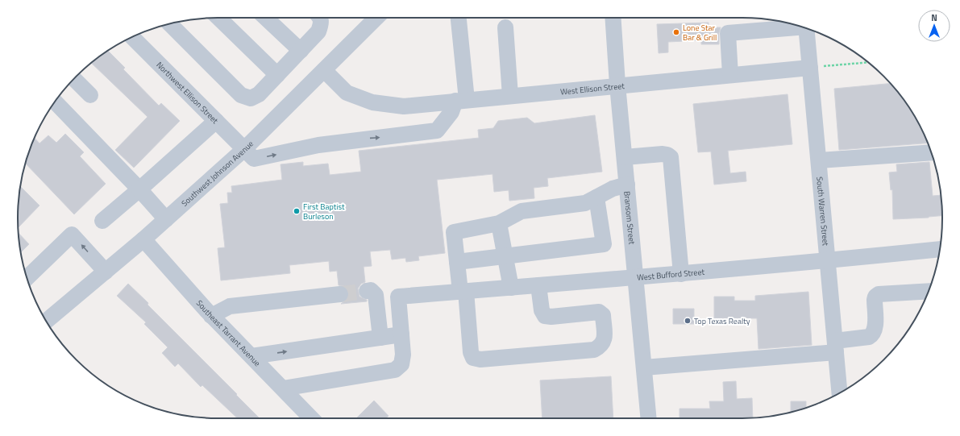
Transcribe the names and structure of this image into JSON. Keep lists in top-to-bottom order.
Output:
{
  "streets": {
    "street": [
      "West Ellison Street",
      "Northwest Ellison Street",
      "Southwest Johnson Avenue",
      "South Warren Street",
      "Bransom Street",
      "West Bufford Street",
      "Southeast Tarrant Avenue"
    ]
  },
  "crossings": [
    ["West Ellison Street", "Northwest Ellison Street"],
    ["West Ellison Street", "Southwest Johnson Avenue"],
    ["West Ellison Street", "South Warren Street"],
    ["West Ellison Street", "Bransom Street"],
    ["Northwest Ellison Street", "Southwest Johnson Avenue"],
    ["Southwest Johnson Avenue", "Southeast Tarrant Avenue"],
    ["South Warren Street", "West Bufford Street"],
    ["Bransom Street", "West Bufford Street"]
  ],
  "places": ["Lone Star Bar & Grill", "First Baptist Burleson", "Top Texas Realty"],
  "north": "top"
}
